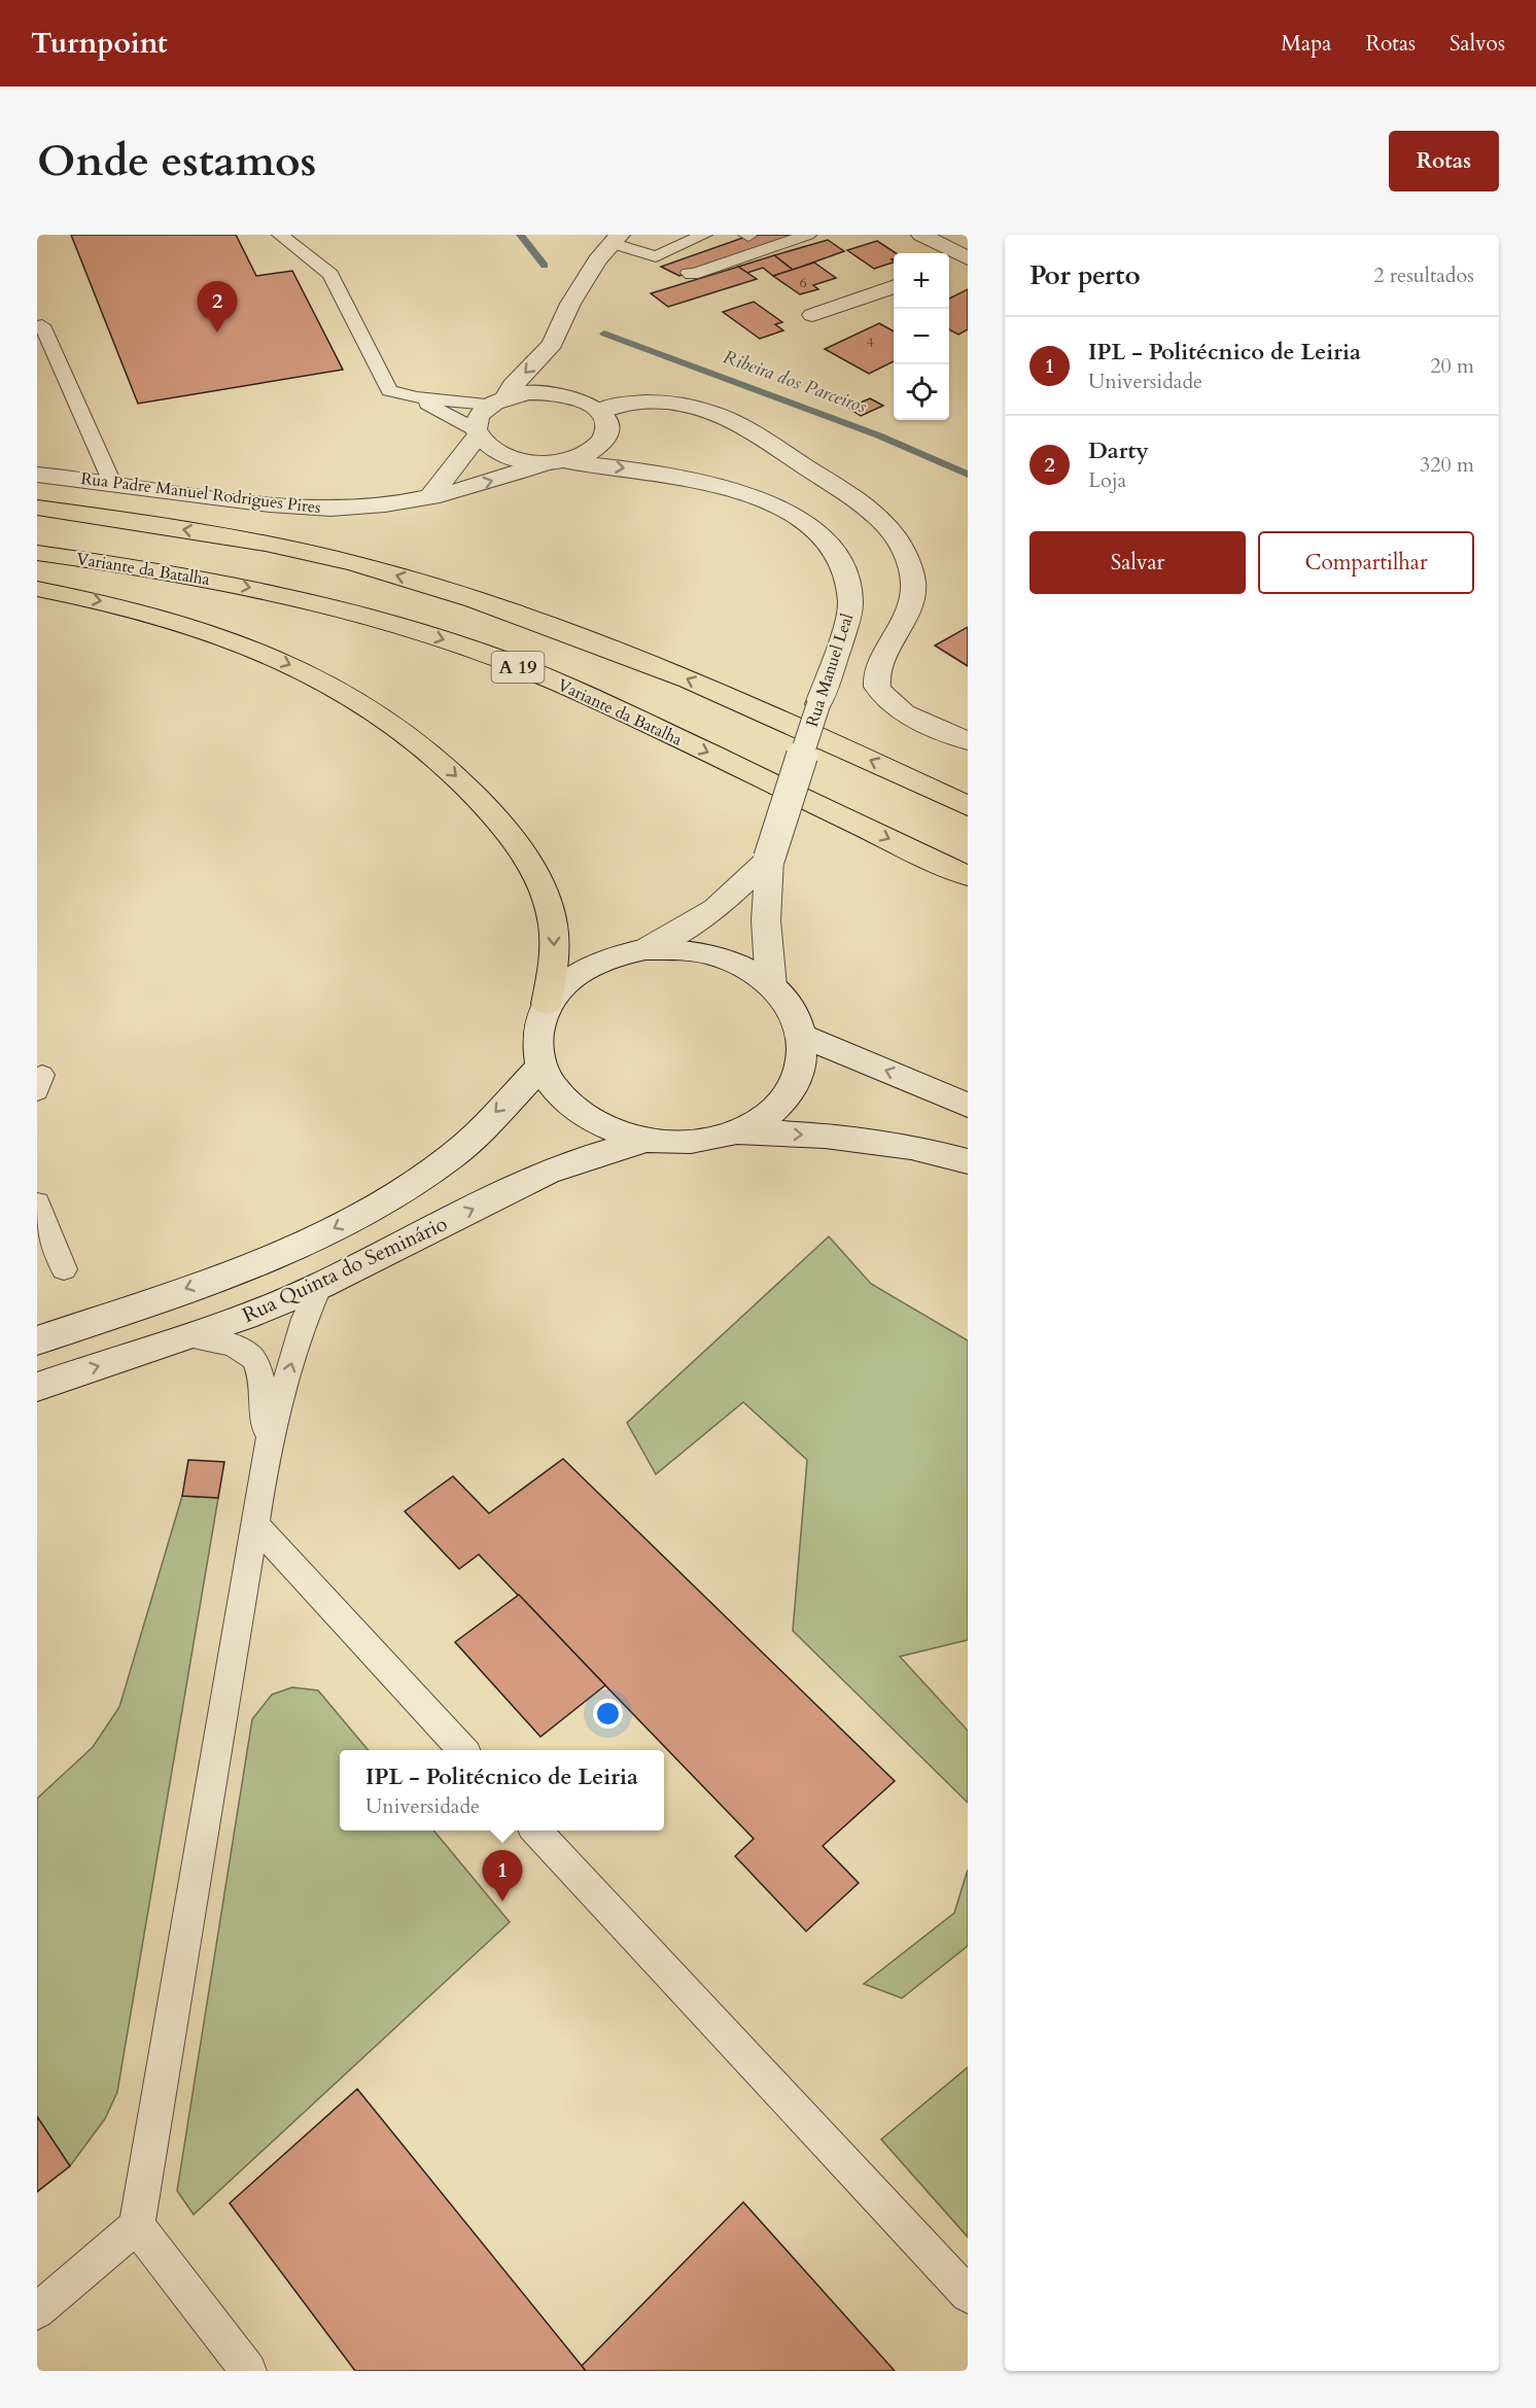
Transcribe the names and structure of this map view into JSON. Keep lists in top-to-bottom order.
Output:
{
  "streets": {
    "highway": ["Variante da Batalha", "A 19"],
    "street": ["Rua Padre Manuel Rodrigues Pires", "Rua Manuel Leal", "Rua Quinta do Seminário"]
  },
  "crossings": [
    ["Rua Padre Manuel Rodrigues Pires", "Rua Manuel Leal"]
  ],
  "water": ["Ribeira dos Parceiros"],
  "house_numbers": ["6", "4"],
  "page": {
    "header": "Turnpoint",
    "nav": ["Mapa", "Rotas", "Salvos"],
    "buttons": [
      "Rotas",
      ["Salvar", "Compartilhar"]
    ],
    "title": "Onde estamos",
    "heading": ["Por perto", "2 resultados"],
    "map_buttons": ["+", "−"],
    "pins": ["2", "1"],
    "list": [
      {
        "mark": "1",
        "name": "IPL - Politécnico de Leiria",
        "note": "Universidade",
        "value": "20 m"
      },
      {
        "mark": "2",
        "name": "Darty",
        "note": "Loja",
        "value": "320 m"
      }
    ],
    "popup": ["IPL - Politécnico de Leiria", "Universidade"]
  }
}
